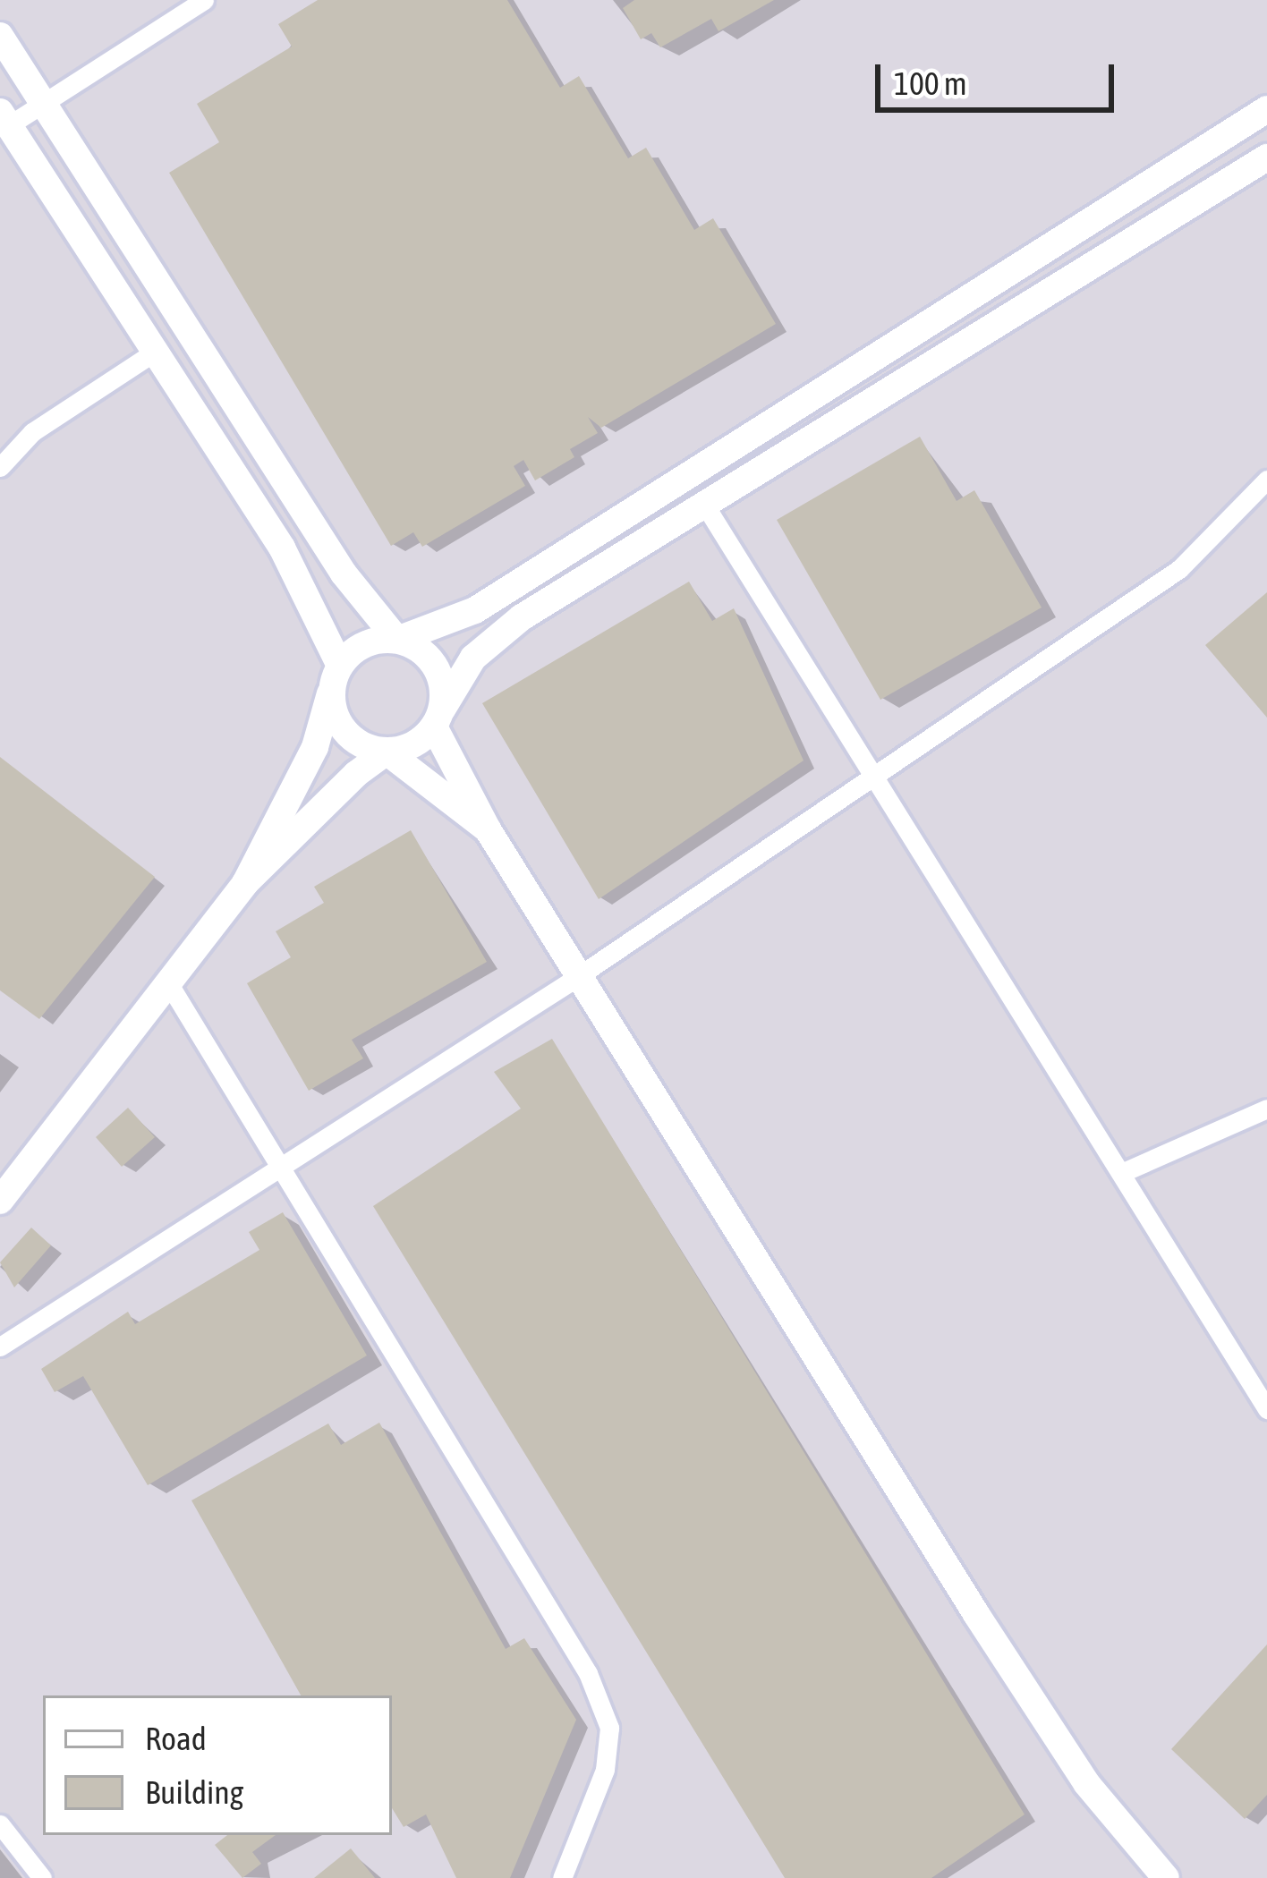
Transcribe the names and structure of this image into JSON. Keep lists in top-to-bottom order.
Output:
{
  "legend": ["Road", "Building"],
  "scale_bar": "100 m"
}
